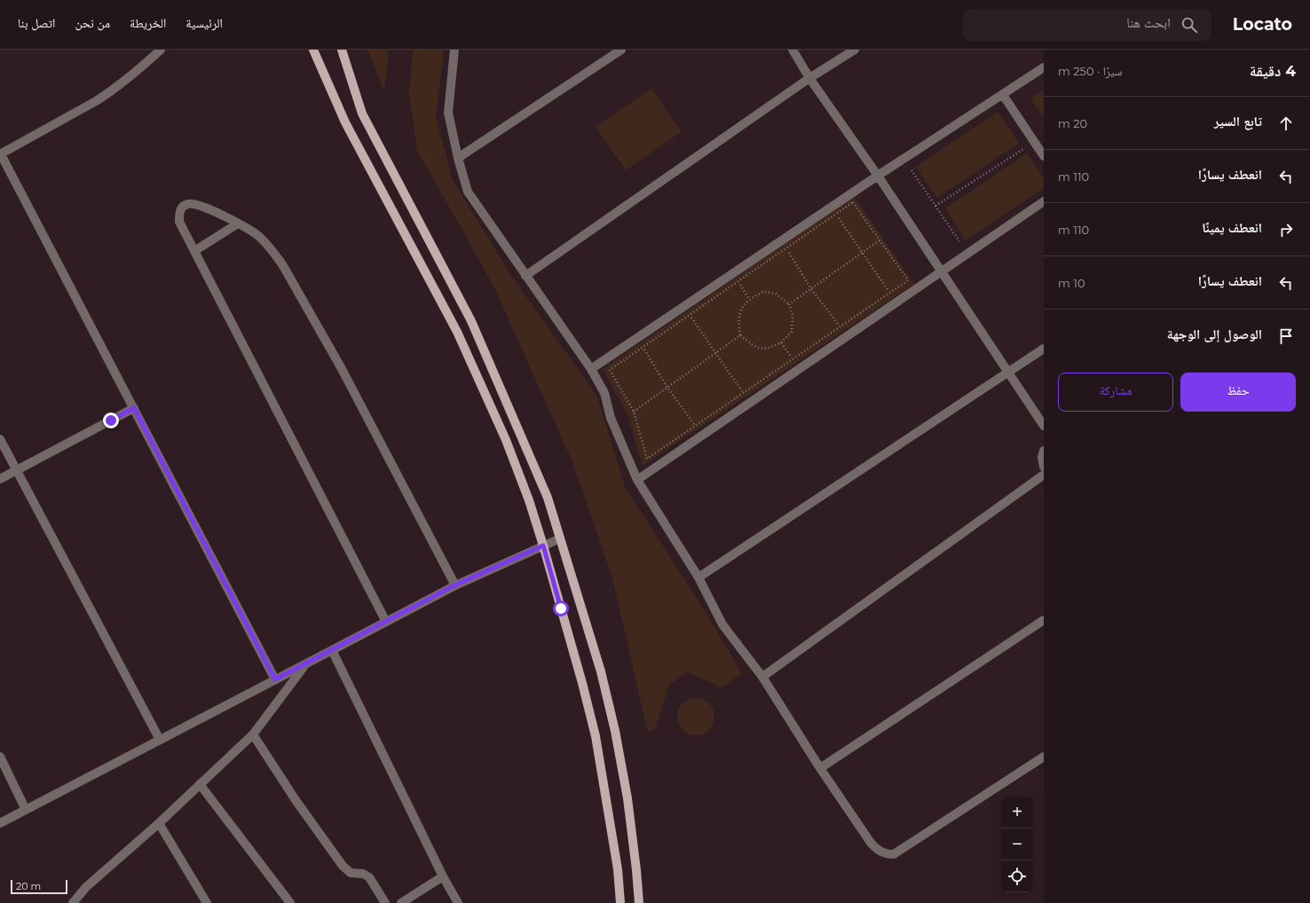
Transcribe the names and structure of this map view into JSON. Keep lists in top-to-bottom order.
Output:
{
  "scale_bar": "20 m",
  "page": {
    "header": "Locato",
    "search": "ابحث هنا",
    "nav": [
      "الرئيسية",
      "الخريطة",
      "من نحن",
      "اتصل بنا"
    ],
    "heading": ["4 دقيقة", "سيرًا · 250 m"],
    "list": [
      ["تابع السير", "20 m"],
      ["انعطف يسارًا", "110 m"],
      ["انعطف يمينًا", "110 m"],
      ["انعطف يسارًا", "10 m"],
      "الوصول إلى الوجهة"
    ],
    "buttons": ["حفظ", "مشاركة"],
    "map_buttons": ["+", "−"],
    "scale": "20 m"
  }
}
